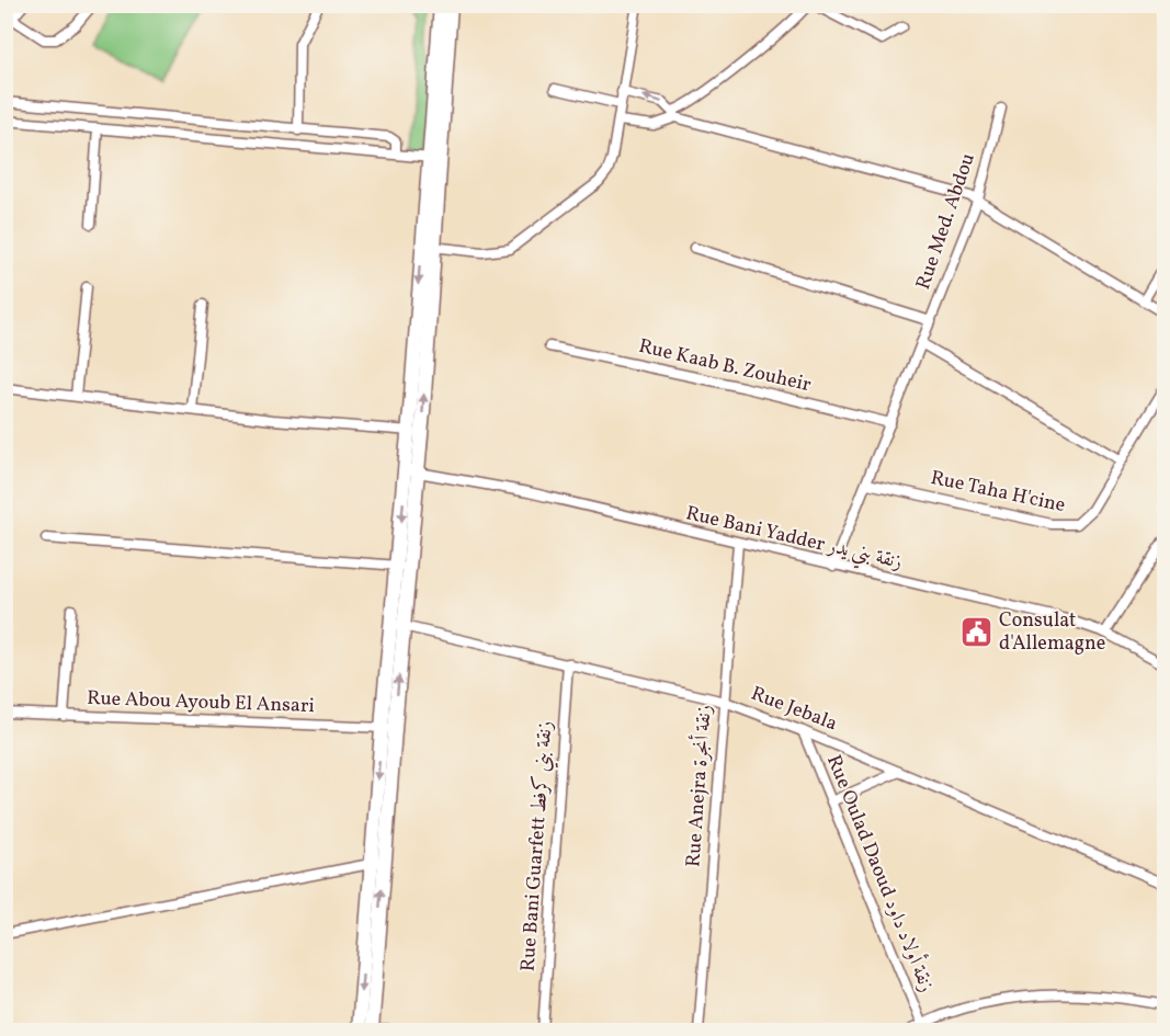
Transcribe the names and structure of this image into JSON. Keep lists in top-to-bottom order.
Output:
{
  "streets": {
    "street": [
      "Rue Med. Abdou",
      "Rue Kaab B. Zouheir",
      "Rue Taha H'cine",
      "Rue Bani Yadder زنقة بني يدر",
      "Rue Abou Ayoub El Ansari",
      "Rue Jebala",
      "Rue Anejra زنقة أنجرة",
      "Rue Bani Guarfett زنقة بني كرفط",
      "Rue Oulad Daoud زنقة أولاد داود"
    ]
  },
  "crossings": [
    ["Rue Med. Abdou", "Rue Kaab B. Zouheir"],
    ["Rue Med. Abdou", "Rue Taha H'cine"],
    ["Rue Med. Abdou", "Rue Bani Yadder زنقة بني يدر"],
    ["Rue Bani Yadder زنقة بني يدر", "Rue Anejra زنقة أنجرة"],
    ["Rue Jebala", "Rue Anejra زنقة أنجرة"],
    ["Rue Jebala", "Rue Bani Guarfett زنقة بني كرفط"],
    ["Rue Jebala", "Rue Oulad Daoud زنقة أولاد داود"]
  ],
  "places": {
    "public building": ["Consulat d'Allemagne"]
  }
}
